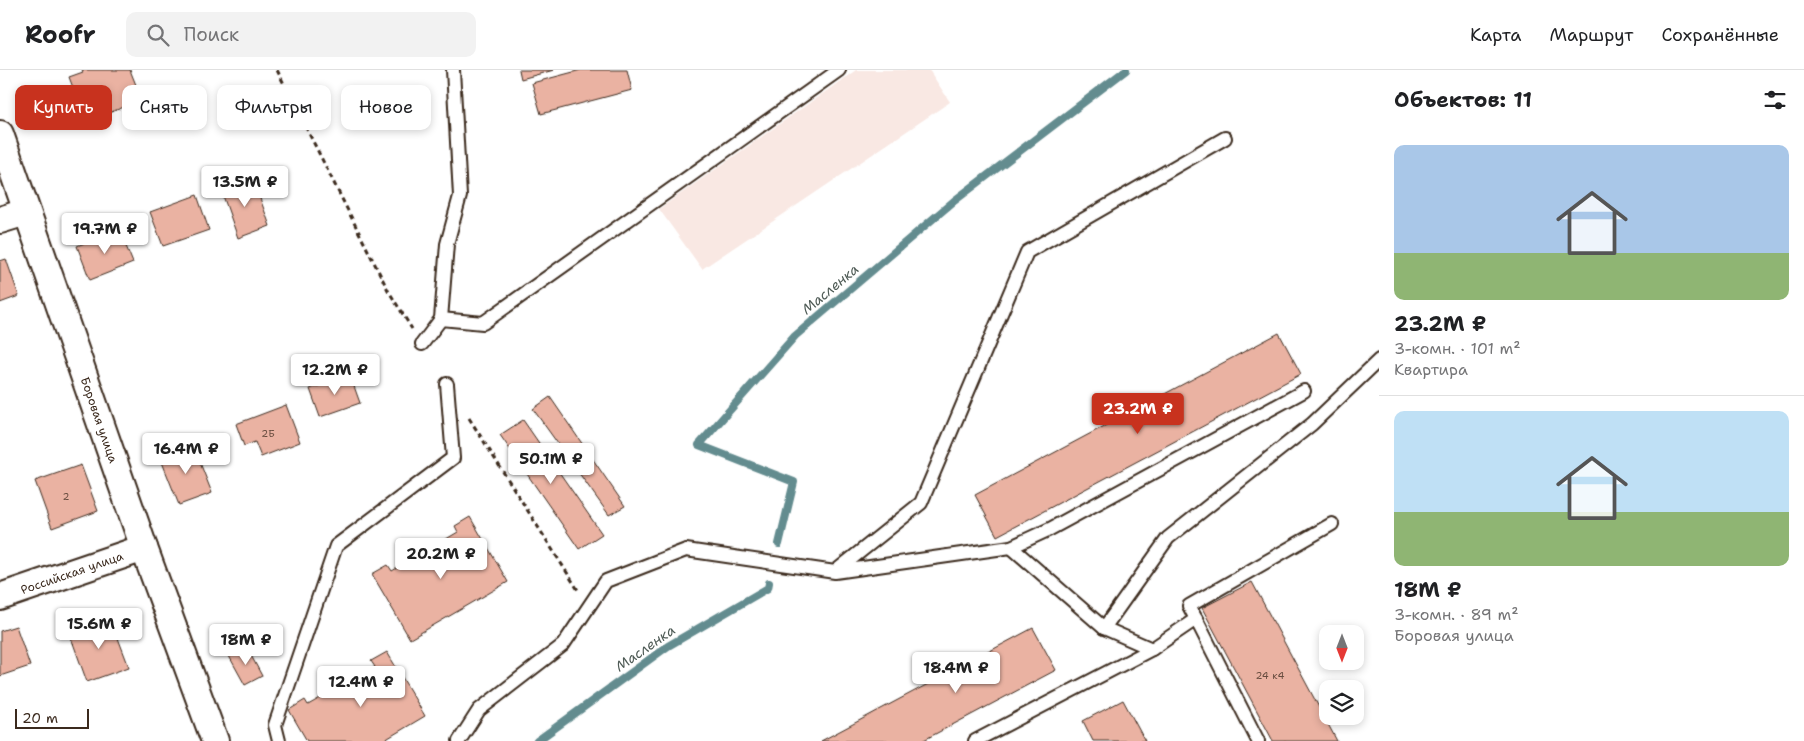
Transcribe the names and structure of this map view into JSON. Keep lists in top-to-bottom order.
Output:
{
  "streets": {
    "street": ["Боровая улица", "Российская улица"]
  },
  "crossings": [
    ["Боровая улица", "Российская улица"]
  ],
  "water": ["Масленка"],
  "house_numbers": ["2Б", "2", "24 к4"],
  "scale_bar": "20 m",
  "north": "bottom",
  "page": {
    "header": "Roofr",
    "search": "Поиск",
    "nav": ["Карта", "Маршрут", "Сохранённые"],
    "heading": "Объектов: 11",
    "chip": [
      "Купить",
      "Снять",
      "Фильтры",
      "Новое"
    ],
    "list": [
      {
        "name": "23.2M ₽",
        "note": "3-комн. · 101 m² · Квартира"
      },
      {
        "name": "18M ₽",
        "note": "3-комн. · 89 m² · Боровая улица"
      }
    ],
    "price": [
      "13.5M ₽",
      "19.7M ₽",
      "12.2M ₽",
      "23.2M ₽",
      "16.4M ₽",
      "50.1M ₽",
      "20.2M ₽",
      "15.6M ₽",
      "18M ₽",
      "18.4M ₽",
      "12.4M ₽"
    ],
    "scale": "20 m"
  }
}
